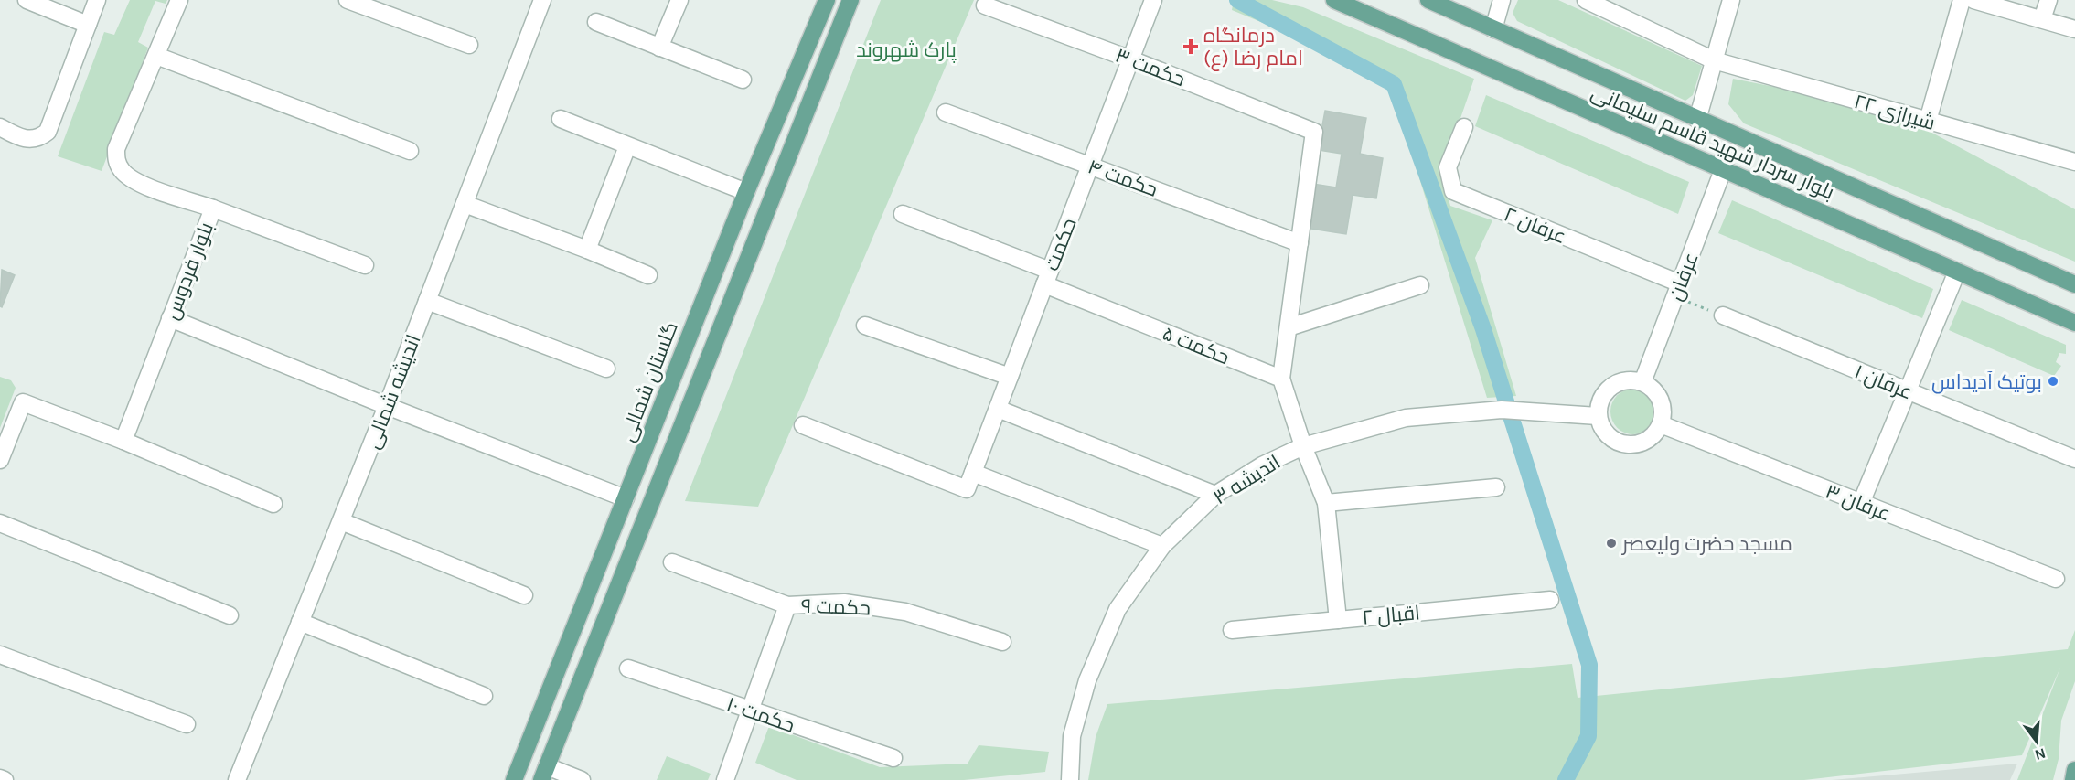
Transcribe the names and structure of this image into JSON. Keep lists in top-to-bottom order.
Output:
{
  "streets": {
    "main road": ["بلوار سردار شهید قاسم سلیمانی", "گلستان شمالی"],
    "street": [
      "حکمت ۳",
      "شیرازی ۲۲",
      "حکمت ۴",
      "عرفان ۲",
      "حکمت",
      "بلوار فردوس",
      "عرفان",
      "حکمت ۵",
      "عرفان ۱",
      "اندیشه شمالی",
      "اندیشه ۳",
      "عرفان ۳",
      "حکمت ۹",
      "اقبال ۲",
      "حکمت ۱۰"
    ]
  },
  "crossings": [
    ["حکمت ۳", "حکمت ۴"],
    ["حکمت ۳", "حکمت"],
    ["بلوار سردار شهید قاسم سلیمانی", "عرفان"],
    ["حکمت ۴", "حکمت"],
    ["عرفان ۲", "عرفان"],
    ["حکمت", "حکمت ۵"],
    ["عرفان", "اندیشه ۳"],
    ["عرفان", "عرفان ۳"],
    ["اندیشه ۳", "عرفان ۳"]
  ],
  "parks": ["پارک شهروند"],
  "places": {
    "health": ["درمانگاه امام رضا (ع)"],
    "other": ["بوتیک آدیداس", "مسجد حضرت ولیعصر"]
  },
  "north": "bottom"
}
